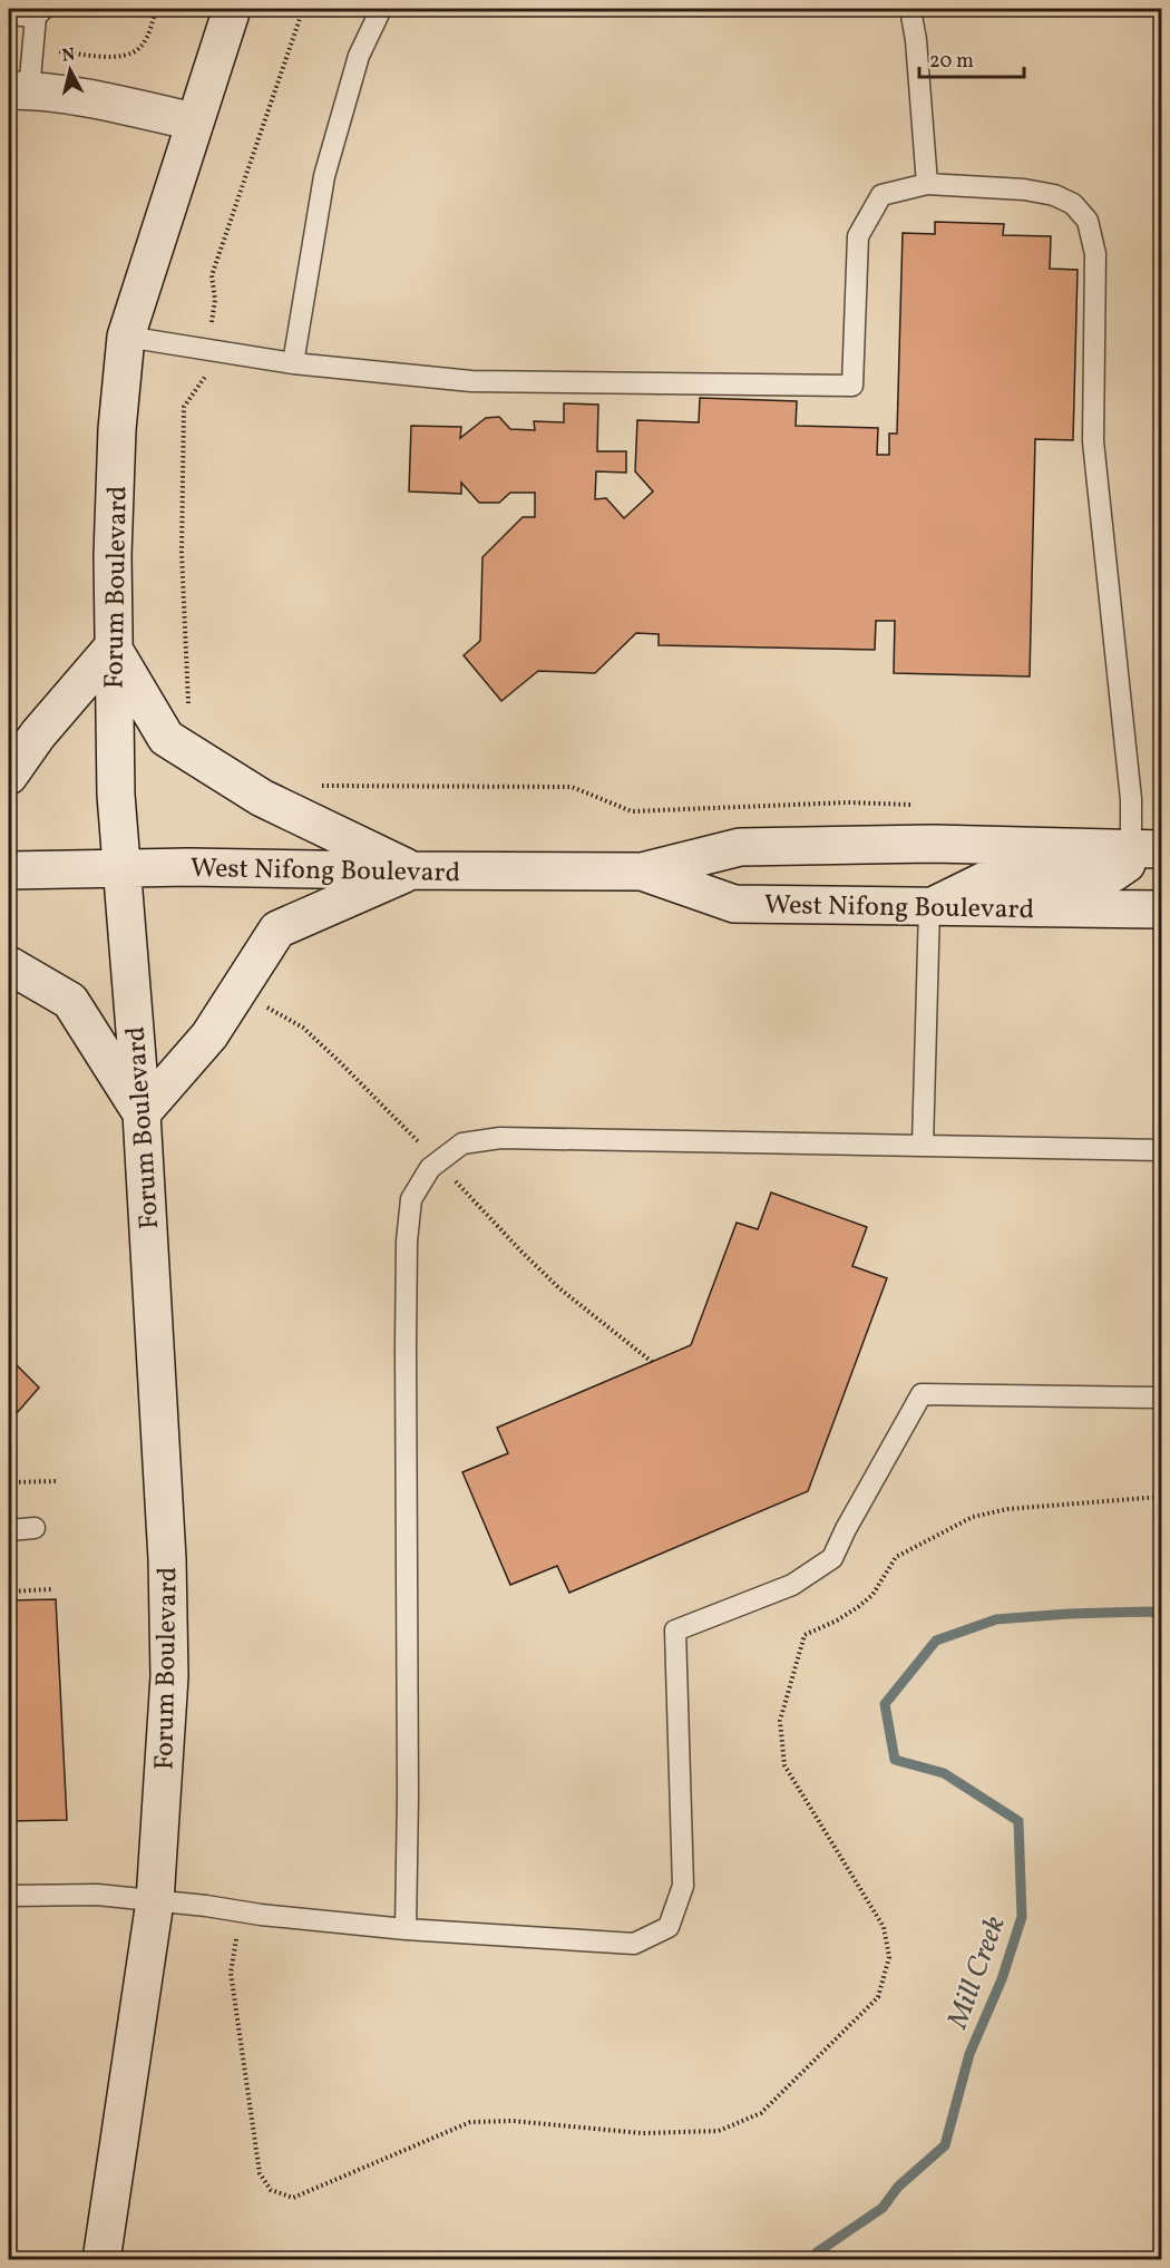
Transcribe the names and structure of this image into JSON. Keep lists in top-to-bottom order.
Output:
{
  "streets": {
    "main road": ["Forum Boulevard", "West Nifong Boulevard"]
  },
  "crossings": [
    ["Forum Boulevard", "West Nifong Boulevard"]
  ],
  "water": ["Mill Creek"],
  "scale_bar": "20 m",
  "north": "top"
}
